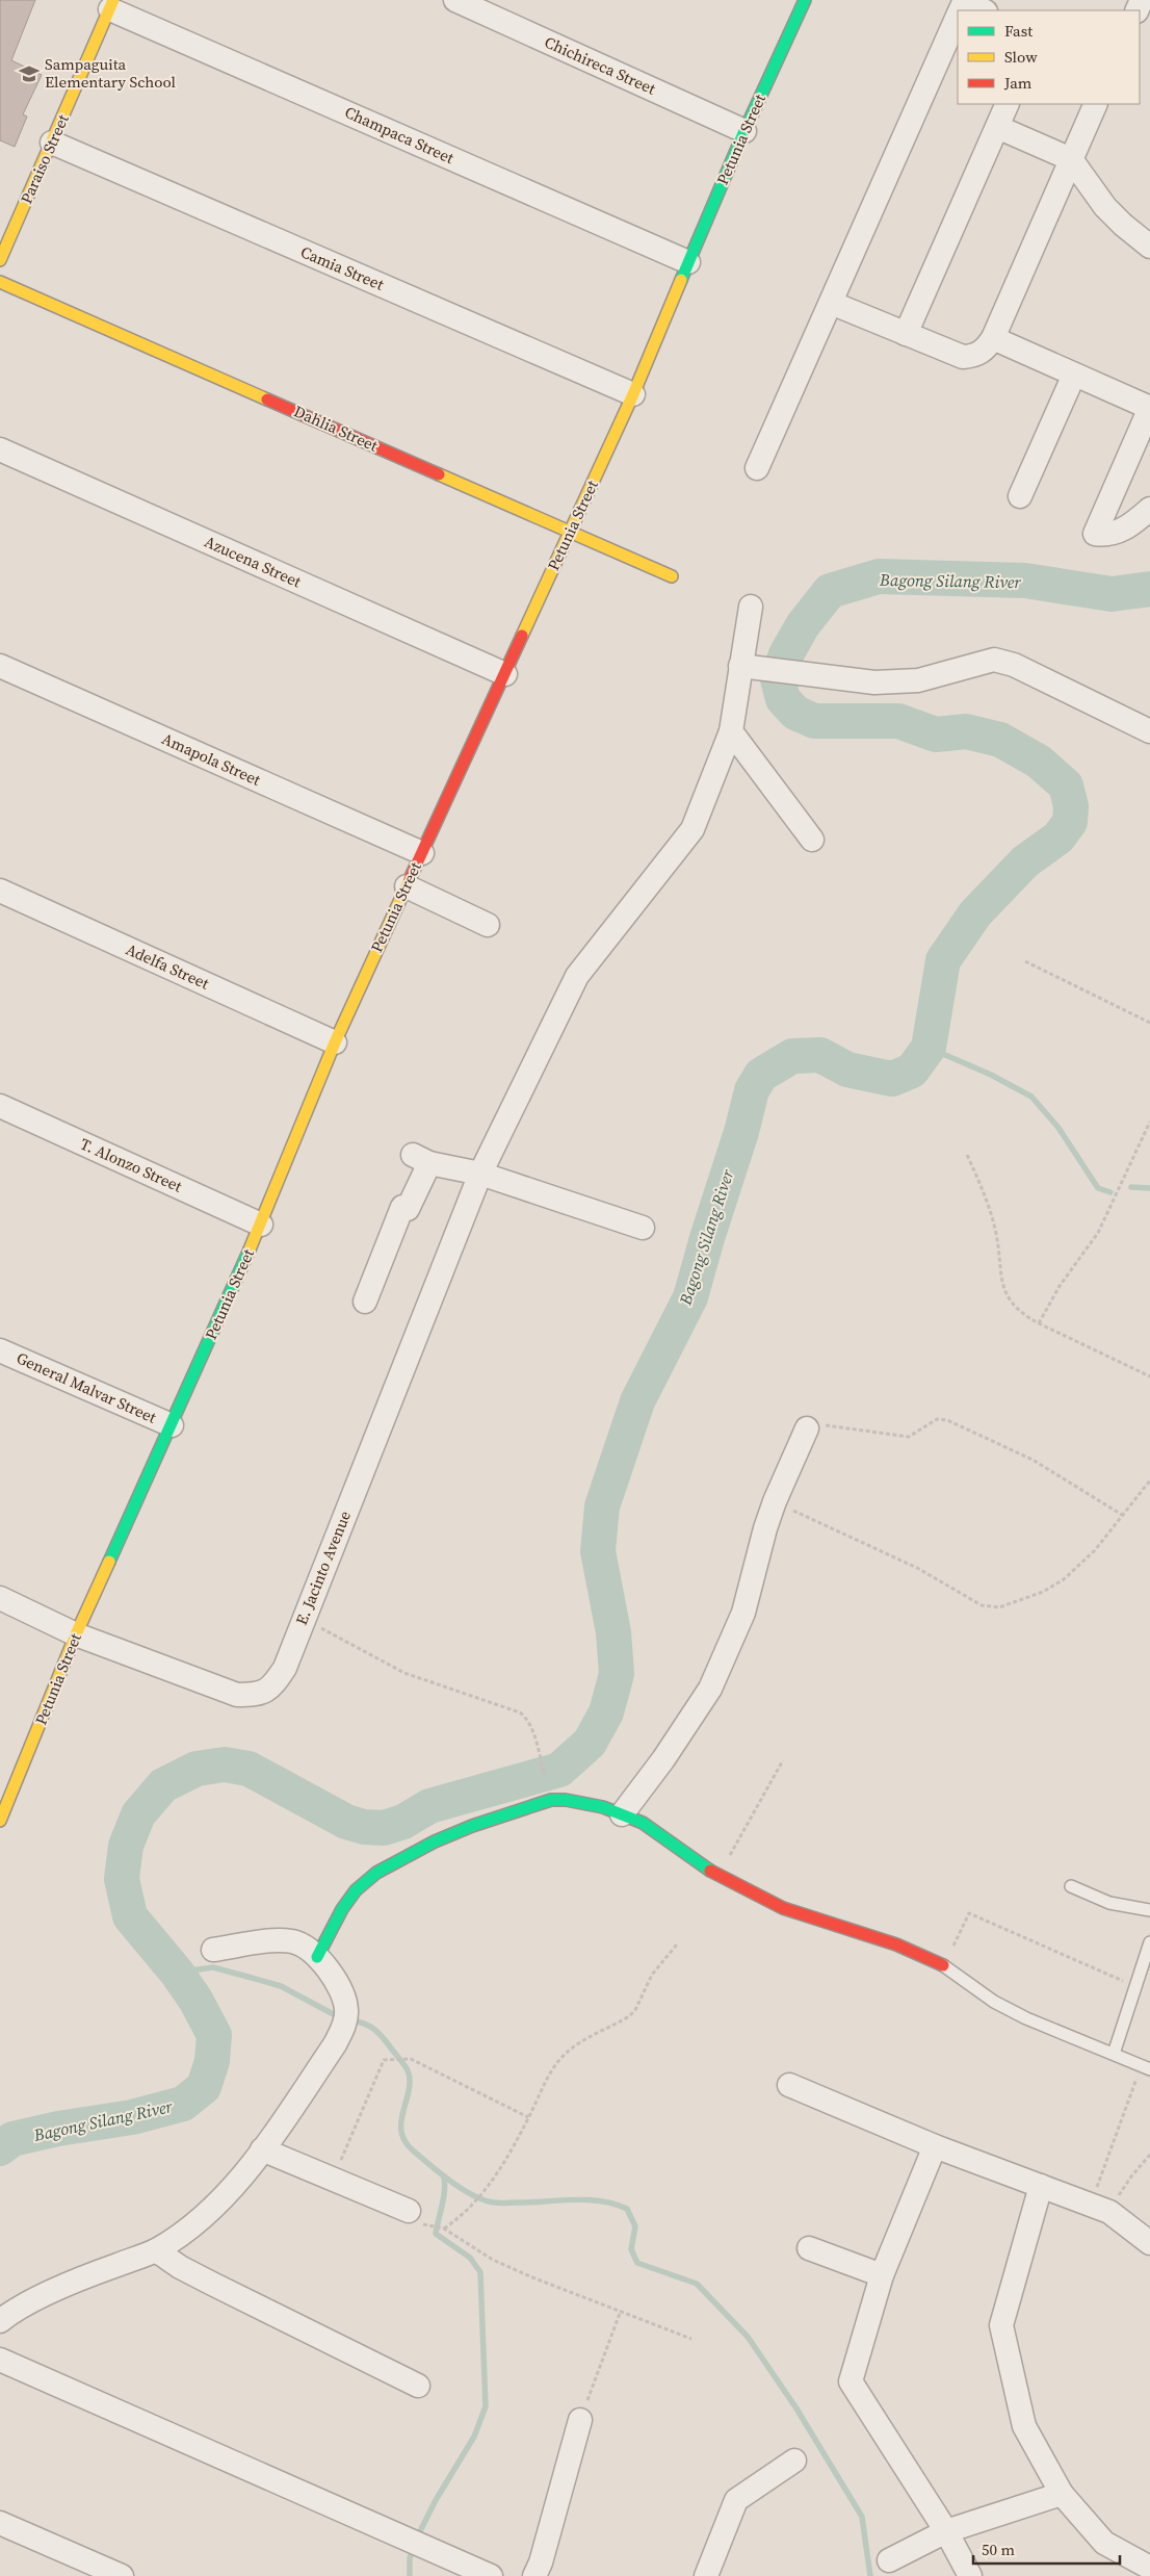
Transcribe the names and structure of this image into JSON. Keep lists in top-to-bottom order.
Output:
{
  "streets": {
    "street": [
      "Chichireca Street",
      "Champaca Street",
      "Petunia Street",
      "Paraiso Street",
      "Camia Street",
      "Dahlia Street",
      "Azucena Street",
      "Amapola Street",
      "Adelfa Street",
      "T. Alonzo Street",
      "General Malvar Street",
      "E. Jacinto Avenue"
    ]
  },
  "crossings": [
    ["Chichireca Street", "Petunia Street"],
    ["Champaca Street", "Petunia Street"],
    ["Champaca Street", "Paraiso Street"],
    ["Petunia Street", "Camia Street"],
    ["Petunia Street", "Dahlia Street"],
    ["Petunia Street", "Azucena Street"],
    ["Petunia Street", "Amapola Street"],
    ["Petunia Street", "Adelfa Street"],
    ["Petunia Street", "T. Alonzo Street"],
    ["Petunia Street", "General Malvar Street"],
    ["Petunia Street", "E. Jacinto Avenue"],
    ["Paraiso Street", "Camia Street"]
  ],
  "water": ["Bagong Silang River"],
  "places": {
    "school or university": ["Sampaguita Elementary School"]
  },
  "legend": ["Fast", "Slow", "Jam"],
  "scale_bar": "50 m"
}
